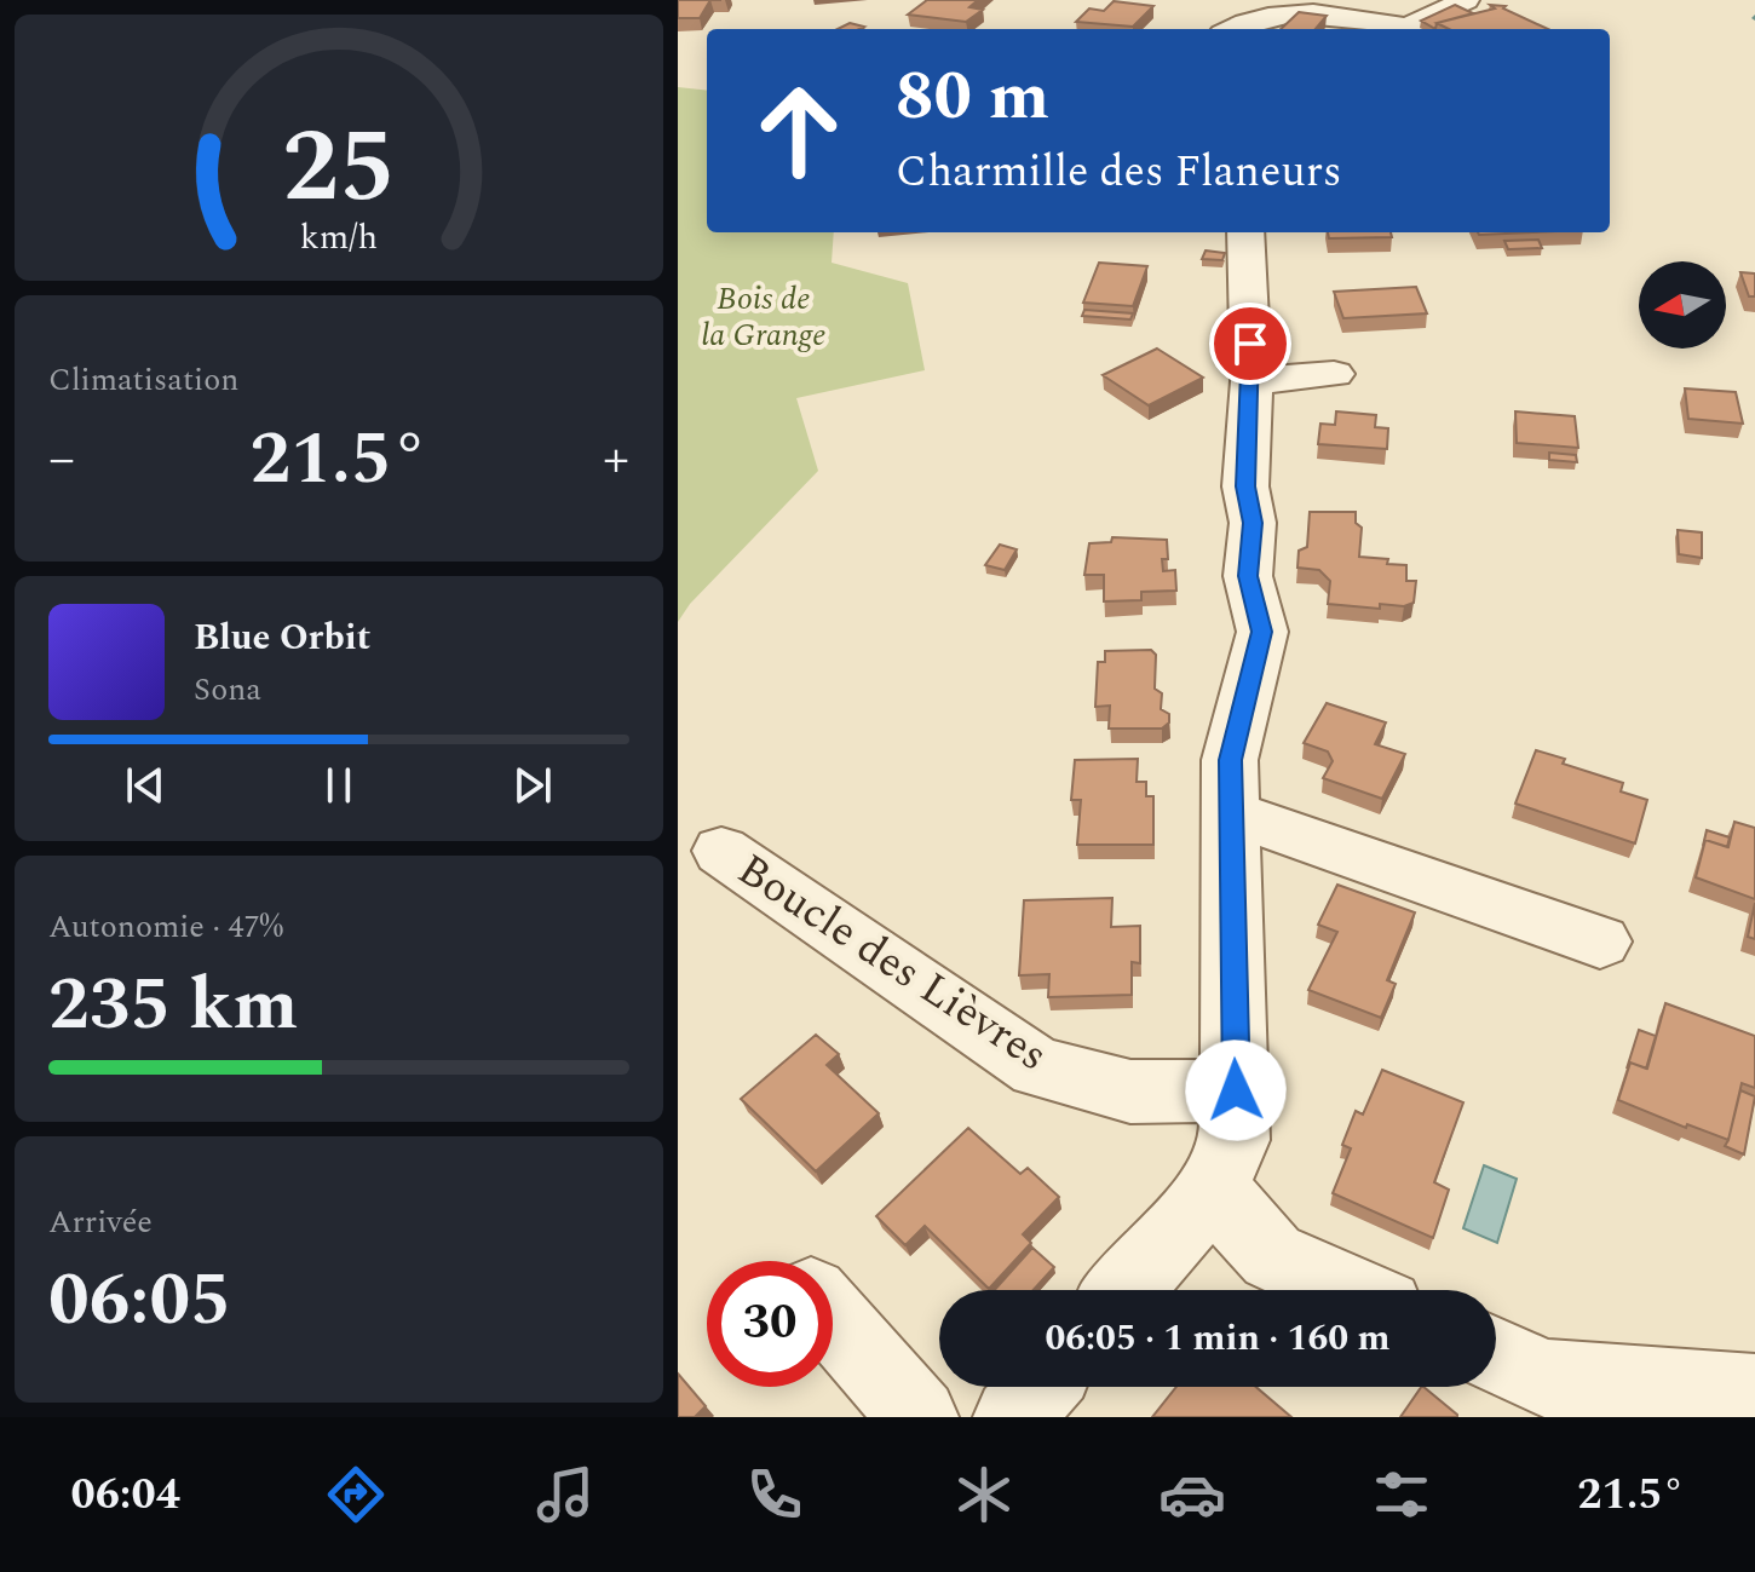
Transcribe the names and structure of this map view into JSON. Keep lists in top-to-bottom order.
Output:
{
  "streets": {
    "street": ["Boucle des Lièvres"]
  },
  "parks": ["Bois de la Grange"],
  "north": "left",
  "page": {
    "turn": ["80 m", "Charmille des Flaneurs"],
    "tile": [
      "Climatisation",
      ["Autonomie · 47%", "235 km"],
      ["Arrivée", "06:05"]
    ],
    "heat": ["−", "21.5°", "+"],
    "song": ["Blue Orbit", "Sona"],
    "limit": "30",
    "trip": "06:05 · 1 min · 160 m",
    "tabs": ["06:04", "21.5°"],
    "gauge": ["25", "km/h"]
  }
}
